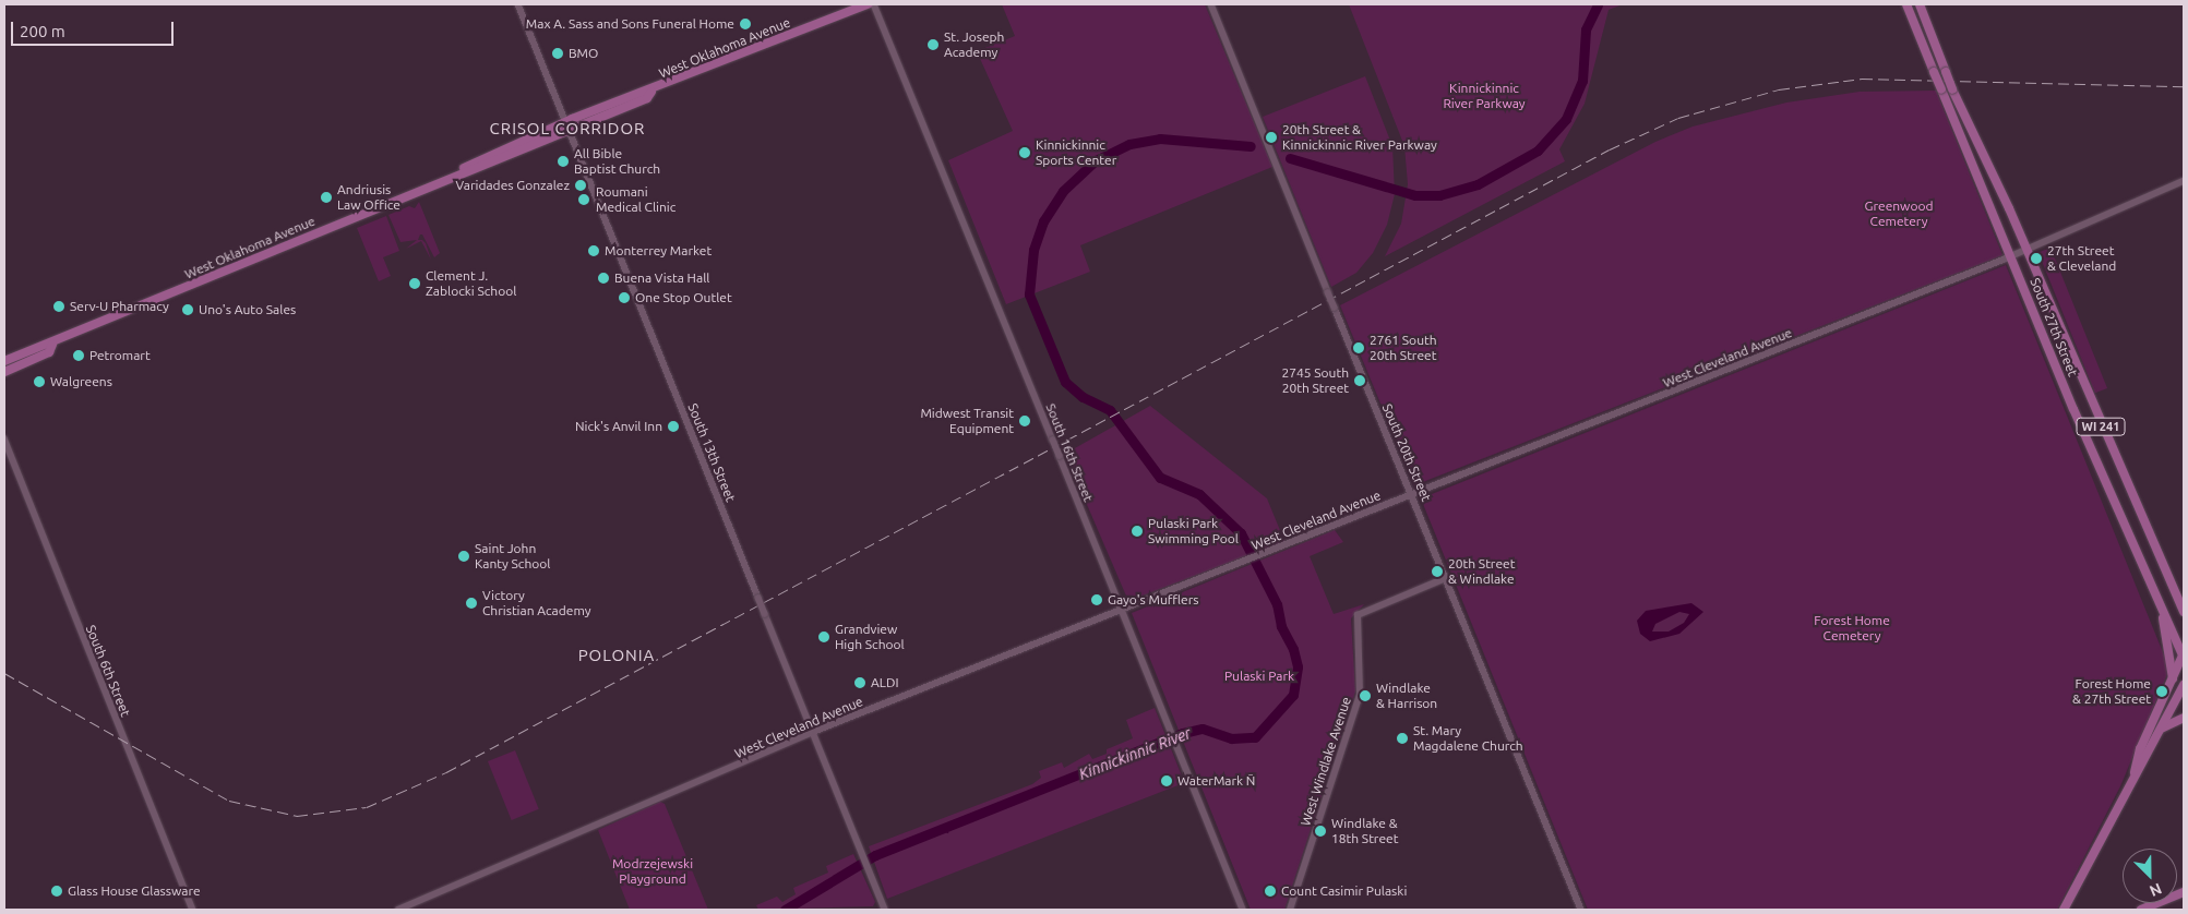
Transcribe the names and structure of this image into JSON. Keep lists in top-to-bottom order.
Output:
{
  "streets": {
    "main road": ["West Oklahoma Avenue", "South 27th Street", "WI 241"],
    "street": [
      "West Cleveland Avenue",
      "South 13th Street",
      "South 16th Street",
      "South 20th Street",
      "South 6th Street",
      "West Windlake Avenue"
    ]
  },
  "crossings": [
    ["West Oklahoma Avenue", "South 13th Street"],
    ["South 27th Street", "West Cleveland Avenue"],
    ["West Cleveland Avenue", "South 13th Street"],
    ["West Cleveland Avenue", "South 16th Street"],
    ["West Cleveland Avenue", "South 20th Street"],
    ["South 20th Street", "West Windlake Avenue"]
  ],
  "districts": ["CRISOL CORRIDOR", "POLONIA"],
  "water": ["Kinnickinnic River"],
  "parks": [
    "Kinnickinnic River Parkway",
    "Greenwood Cemetery",
    "Forest Home Cemetery",
    "Pulaski Park",
    "Modrzejewski Playground"
  ],
  "places": [
    "Max A. Sass and Sons Funeral Home",
    "St. Joseph Academy",
    "BMO",
    "20th Street & Kinnickinnic River Parkway",
    "Kinnickinnic Sports Center",
    "All Bible Baptist Church",
    "Varidades Gonzalez",
    "Andriusis Law Office",
    "Roumani Medical Clinic",
    "Monterrey Market",
    "27th Street & Cleveland",
    "Buena Vista Hall",
    "Clement J. Zablocki School",
    "One Stop Outlet",
    "Serv-U Pharmacy",
    "Uno's Auto Sales",
    "2761 South 20th Street",
    "Petromart",
    "2745 South 20th Street",
    "Walgreens",
    "Midwest Transit Equipment",
    "Nick's Anvil Inn",
    "Pulaski Park Swimming Pool",
    "Saint John Kanty School",
    "20th Street & Windlake",
    "Gayo's Mufflers",
    "Victory Christian Academy",
    "Grandview High School",
    "ALDI",
    "Forest Home & 27th Street",
    "Windlake & Harrison",
    "St. Mary Magdalene Church",
    "WaterMark Ñ",
    "Windlake & 18th Street",
    "Glass House Glassware",
    "Count Casimir Pulaski"
  ],
  "scale_bar": "200 m",
  "north": "bottom right"
}
